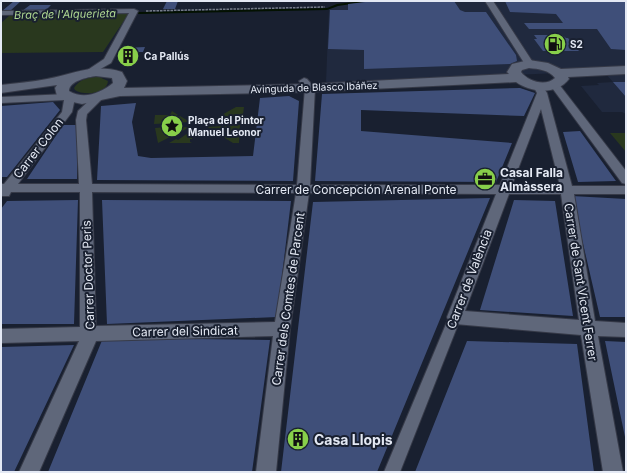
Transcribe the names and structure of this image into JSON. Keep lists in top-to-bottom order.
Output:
{
  "streets": {
    "main road": ["Avinguda de Blasco Ibáñez"],
    "street": [
      "Carrer Colon",
      "Carrer de Concepción Arenal Ponte",
      "Carrer Doctor Peris",
      "Carrer de València",
      "Carrer de Sant Vicent Ferrer",
      "Carrer dels Comtes de Parcent",
      "Carrer del Sindicat"
    ]
  },
  "crossings": [
    ["Avinguda de Blasco Ibáñez", "Carrer Colon"],
    ["Avinguda de Blasco Ibáñez", "Carrer Doctor Peris"],
    ["Avinguda de Blasco Ibáñez", "Carrer dels Comtes de Parcent"],
    ["Carrer Colon", "Carrer de Concepción Arenal Ponte"],
    ["Carrer de Concepción Arenal Ponte", "Carrer Doctor Peris"],
    ["Carrer de Concepción Arenal Ponte", "Carrer de València"],
    ["Carrer de Concepción Arenal Ponte", "Carrer de Sant Vicent Ferrer"],
    ["Carrer de Concepción Arenal Ponte", "Carrer dels Comtes de Parcent"],
    ["Carrer Doctor Peris", "Carrer del Sindicat"],
    ["Carrer de València", "Carrer de Sant Vicent Ferrer"],
    ["Carrer dels Comtes de Parcent", "Carrer del Sindicat"]
  ],
  "water": ["Braç de l'Alquerieta"],
  "places": {
    "fuel station": ["S2"],
    "building": ["Ca Pallús", "Casa Llopis"],
    "place": ["Plaça del Pintor Manuel Leonor"],
    "office": ["Casal Falla Almàssera"]
  }
}
